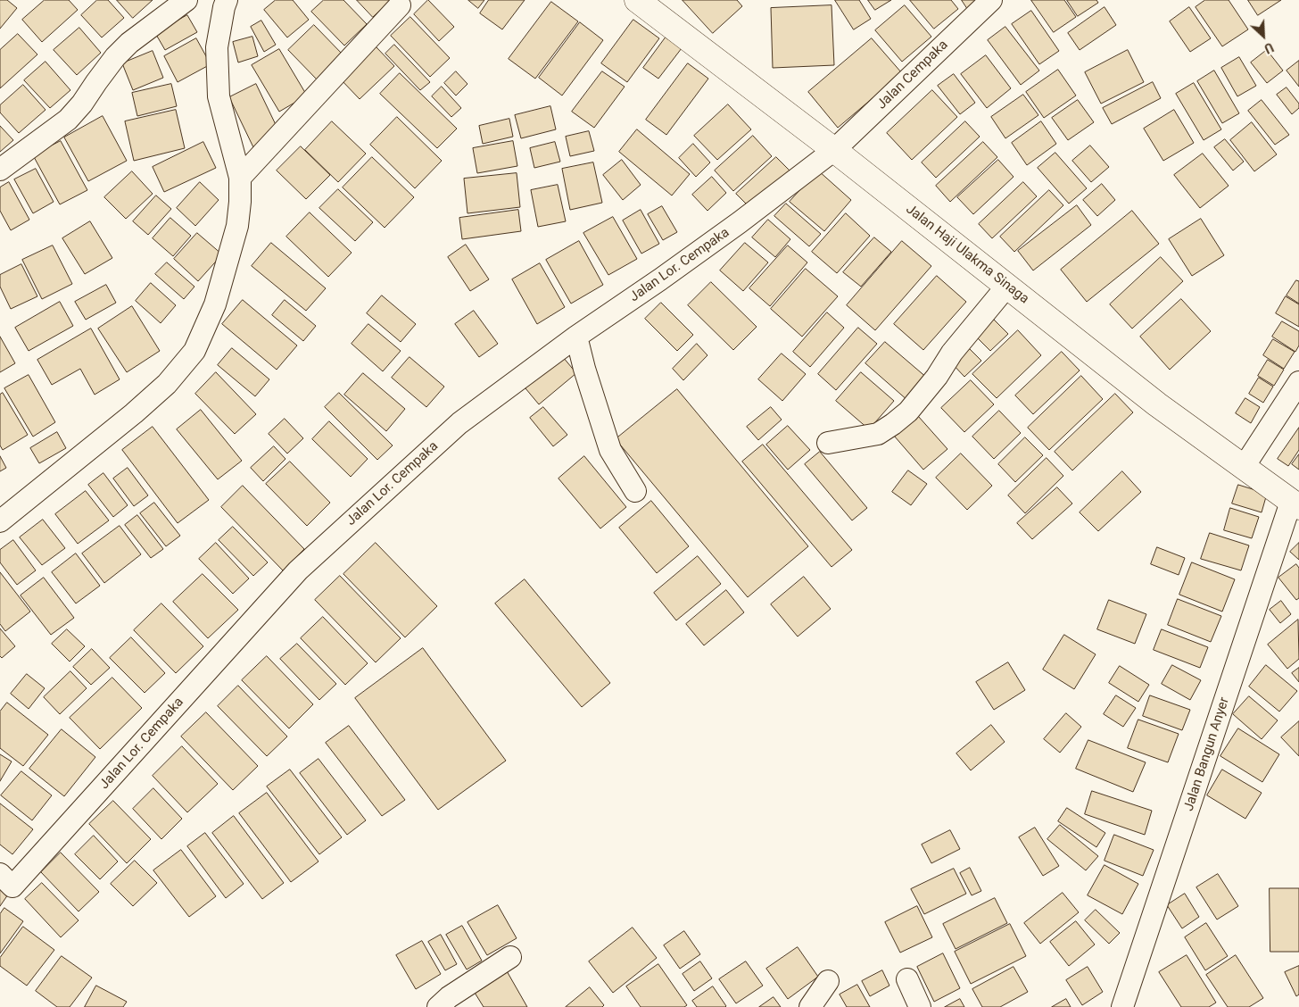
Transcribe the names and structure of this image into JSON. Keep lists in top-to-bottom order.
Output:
{
  "streets": {
    "main road": ["Jalan Haji Ulakma Sinaga"],
    "street": ["Jalan Cempaka", "Jalan Lor. Cempaka", "Jalan Bangun Anyer"]
  },
  "crossings": [
    ["Jalan Cempaka", "Jalan Haji Ulakma Sinaga"],
    ["Jalan Cempaka", "Jalan Lor. Cempaka"],
    ["Jalan Haji Ulakma Sinaga", "Jalan Lor. Cempaka"],
    ["Jalan Haji Ulakma Sinaga", "Jalan Bangun Anyer"]
  ],
  "north": "bottom right"
}
